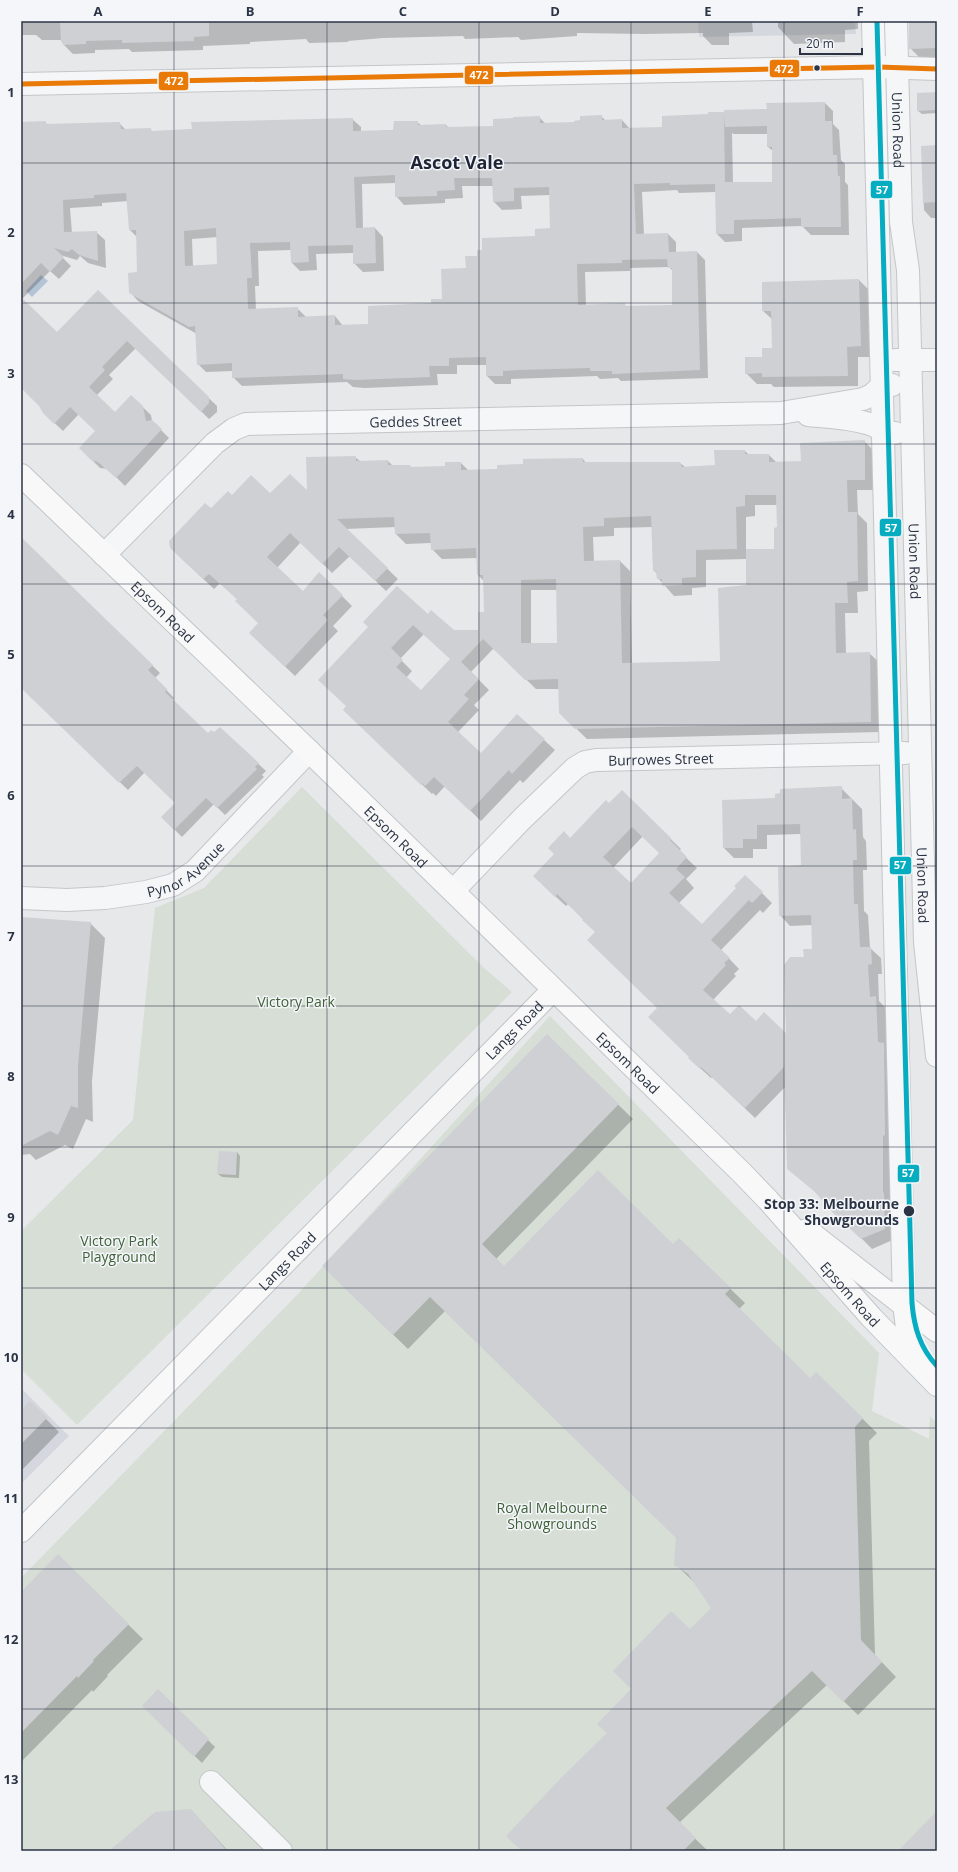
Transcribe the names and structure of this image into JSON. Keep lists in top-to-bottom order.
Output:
{
  "streets": {
    "main road": ["Epsom Road", "Langs Road"],
    "street": [
      "Union Road",
      "Geddes Street",
      "Burrowes Street",
      "Pynor Avenue"
    ]
  },
  "crossings": [
    ["Union Road", "Geddes Street"],
    ["Union Road", "Epsom Road"],
    ["Union Road", "Burrowes Street"],
    ["Geddes Street", "Epsom Road"],
    ["Epsom Road", "Burrowes Street"],
    ["Epsom Road", "Pynor Avenue"],
    ["Epsom Road", "Langs Road"]
  ],
  "districts": ["Ascot Vale"],
  "parks": ["Victory Park", "Victory Park Playground", "Royal Melbourne Showgrounds"],
  "places": ["Stop 33: Melbourne Showgrounds"],
  "lines": ["transit line 57", "transit line 472"],
  "scale_bar": "20 m",
  "grid": {
    "columns": [
      "A",
      "B",
      "C",
      "D",
      "E",
      "F"
    ],
    "rows": [
      "1",
      "2",
      "3",
      "4",
      "5",
      "6",
      "7",
      "8",
      "9",
      "10",
      "11",
      "12",
      "13"
    ]
  }
}
